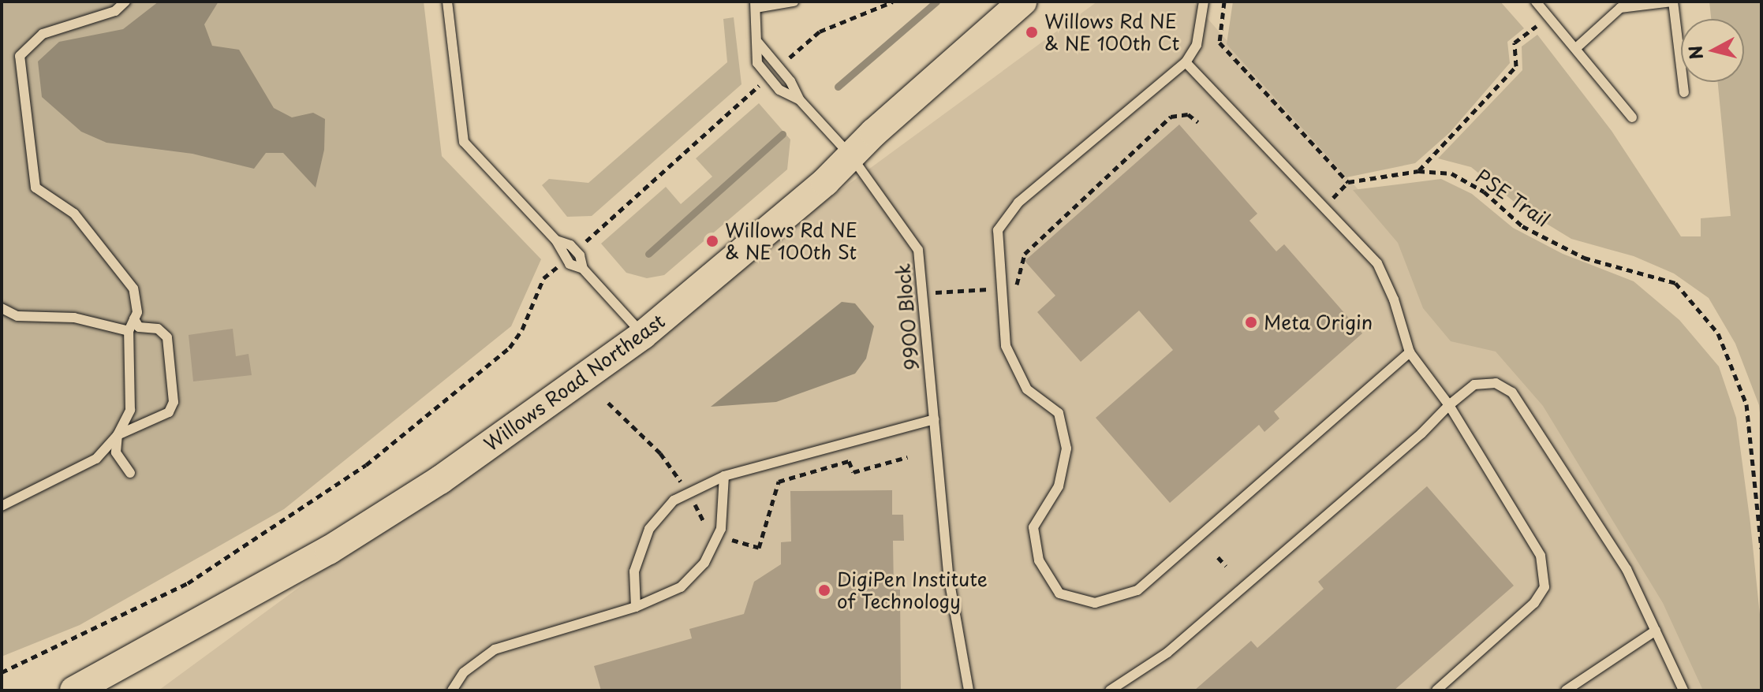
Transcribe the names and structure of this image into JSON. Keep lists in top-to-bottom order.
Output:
{
  "streets": {
    "main road": ["Willows Road Northeast"],
    "lane": ["9900 Block"],
    "path": ["PSE Trail"]
  },
  "crossings": [
    ["9900 Block", "Willows Road Northeast"]
  ],
  "places": [
    "Willows Rd NE & NE 100th Ct",
    "Willows Rd NE & NE 100th St",
    "Meta Origin",
    "DigiPen Institute of Technology"
  ],
  "north": "left"
}
